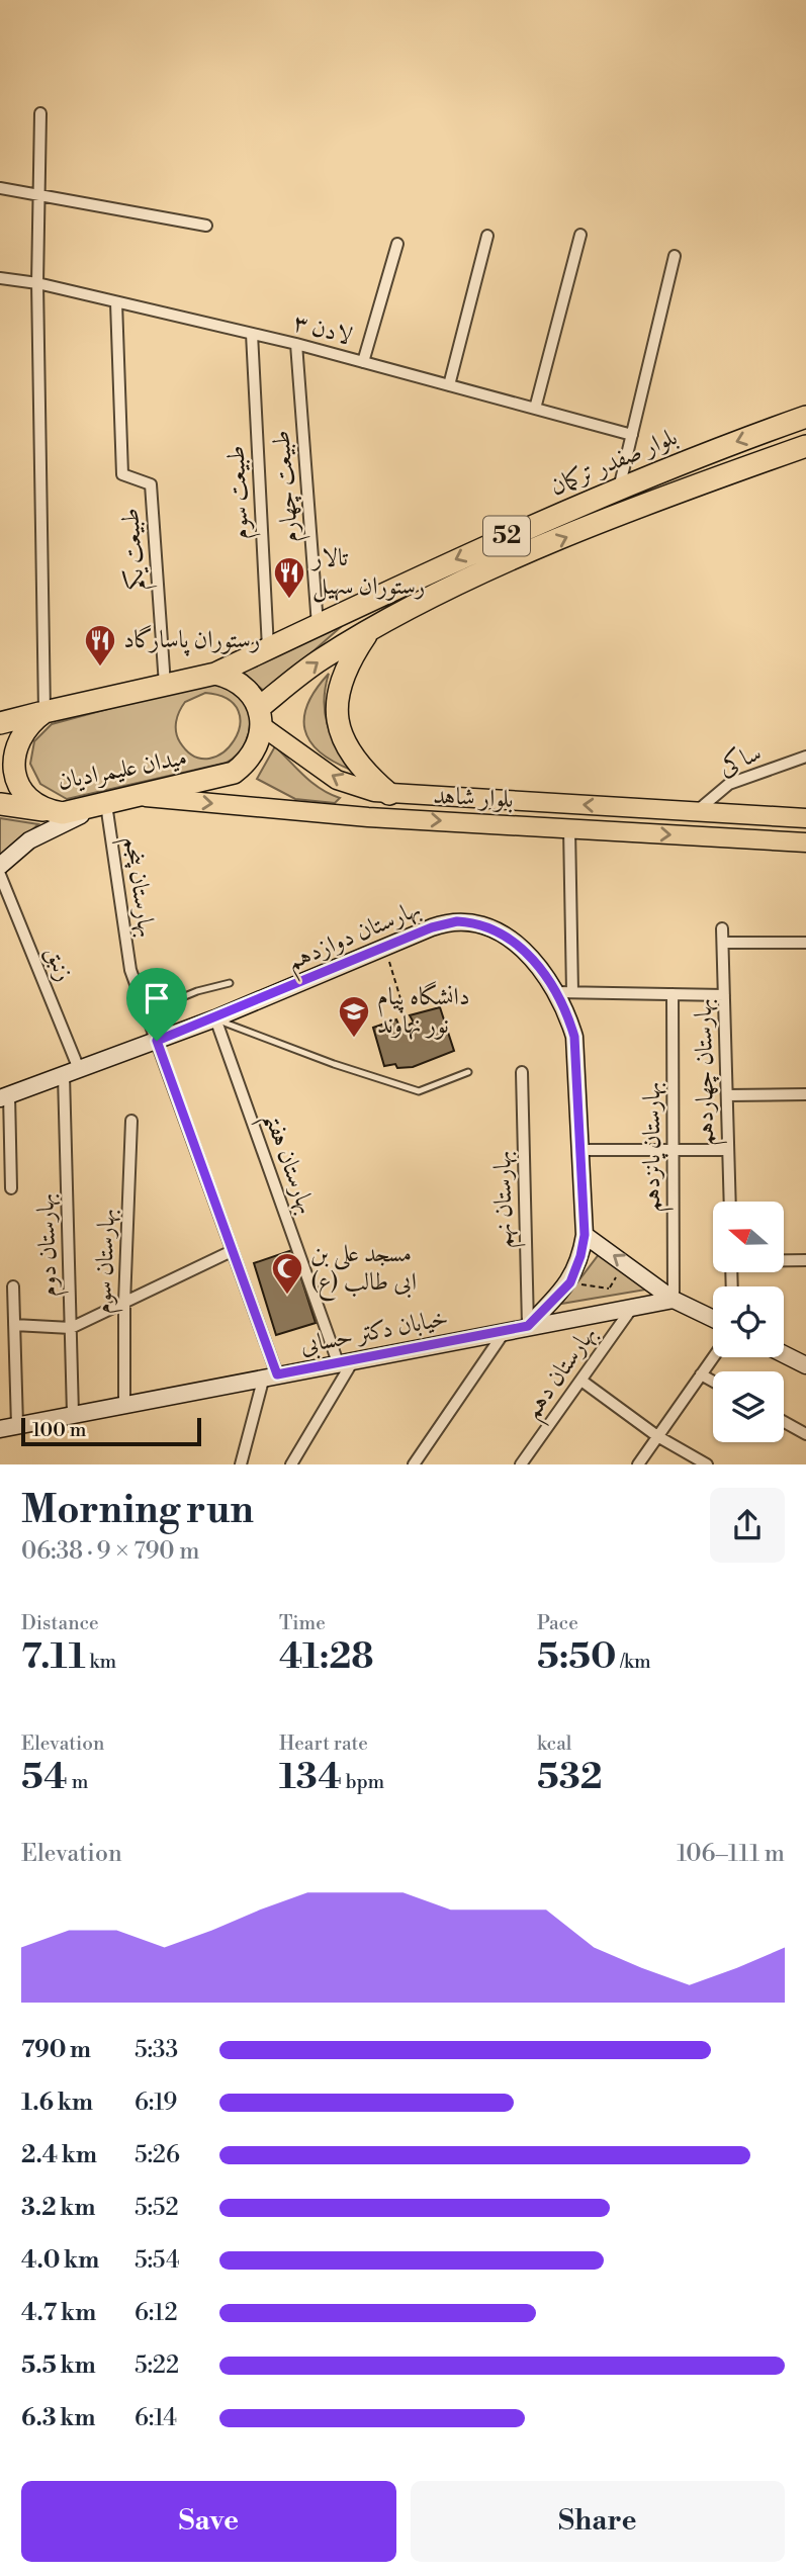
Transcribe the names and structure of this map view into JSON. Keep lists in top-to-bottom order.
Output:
{
  "streets": {
    "highway": ["بلوار صفدر ترکمان", "52", "میدان علیمرادیان"],
    "main road": ["بلوار شاهد"],
    "street": [
      "لادن ۳",
      "طبیعت چهارم",
      "طبیعت سوم",
      "طبیعت یکم",
      "ساکی",
      "بهارستان پنجم",
      "بهارستان دوازدهم",
      "زنبق",
      "بهارستان چهاردهم",
      "بهارستان پانزدهم",
      "بهارستان هفتم",
      "بهارستان نهم",
      "بهارستان دوم",
      "بهارستان سوم",
      "خیابان دکتر حسابی",
      "بهارستان دهم"
    ]
  },
  "crossings": [
    ["لادن ۳", "طبیعت چهارم"],
    ["لادن ۳", "طبیعت سوم"],
    ["لادن ۳", "طبیعت یکم"],
    ["بلوار صفدر ترکمان", "طبیعت چهارم"],
    ["بلوار صفدر ترکمان", "طبیعت سوم"],
    ["بلوار صفدر ترکمان", "52"],
    ["بلوار صفدر ترکمان", "میدان علیمرادیان"],
    ["بلوار صفدر ترکمان", "بلوار شاهد"],
    ["52", "طبیعت یکم"],
    ["52", "میدان علیمرادیان"],
    ["ساکی", "بلوار شاهد"],
    ["میدان علیمرادیان", "بلوار شاهد"],
    ["میدان علیمرادیان", "بهارستان پنجم"],
    ["بهارستان پنجم", "بهارستان دوازدهم"],
    ["بهارستان پنجم", "خیابان دکتر حسابی"],
    ["بهارستان دوازدهم", "زنبق"],
    ["بهارستان دوازدهم", "بهارستان هفتم"],
    ["بهارستان دوازدهم", "بهارستان دوم"],
    ["زنبق", "بهارستان دوم"],
    ["بهارستان پانزدهم", "خیابان دکتر حسابی"],
    ["بهارستان هفتم", "خیابان دکتر حسابی"],
    ["بهارستان نهم", "خیابان دکتر حسابی"],
    ["بهارستان دوم", "خیابان دکتر حسابی"],
    ["بهارستان سوم", "خیابان دکتر حسابی"],
    ["خیابان دکتر حسابی", "بهارستان دهم"]
  ],
  "places": {
    "restaurant": ["تالار رستوران سهیل", "رستوران پاسارگاد"],
    "school or university": ["دانشگاه پیام نور نهاوند"],
    "mosque": ["مسجد علی بن ابی طالب (ع)"]
  },
  "scale_bar": "100 m",
  "north": "left",
  "page": {
    "scale": "100 m",
    "heading": ["Morning run", "06:38 · 9 × 790 m"],
    "stats": [
      ["Distance", "7.11 km"],
      ["Time", "41:28"],
      ["Pace", "5:50 /km"],
      ["Elevation", "54 m"],
      ["Heart rate", "134 bpm"],
      ["kcal", "532"]
    ],
    "chart": ["Elevation", "106–111 m"],
    "list": [
      {
        "name": "790 m",
        "note": "5:33"
      },
      {
        "name": "1.6 km",
        "note": "6:19"
      },
      {
        "name": "2.4 km",
        "note": "5:26"
      },
      {
        "name": "3.2 km",
        "note": "5:52"
      },
      {
        "name": "4.0 km",
        "note": "5:54"
      },
      {
        "name": "4.7 km",
        "note": "6:12"
      },
      {
        "name": "5.5 km",
        "note": "5:22"
      },
      {
        "name": "6.3 km",
        "note": "6:14"
      }
    ],
    "buttons": ["Save", "Share"]
  }
}
